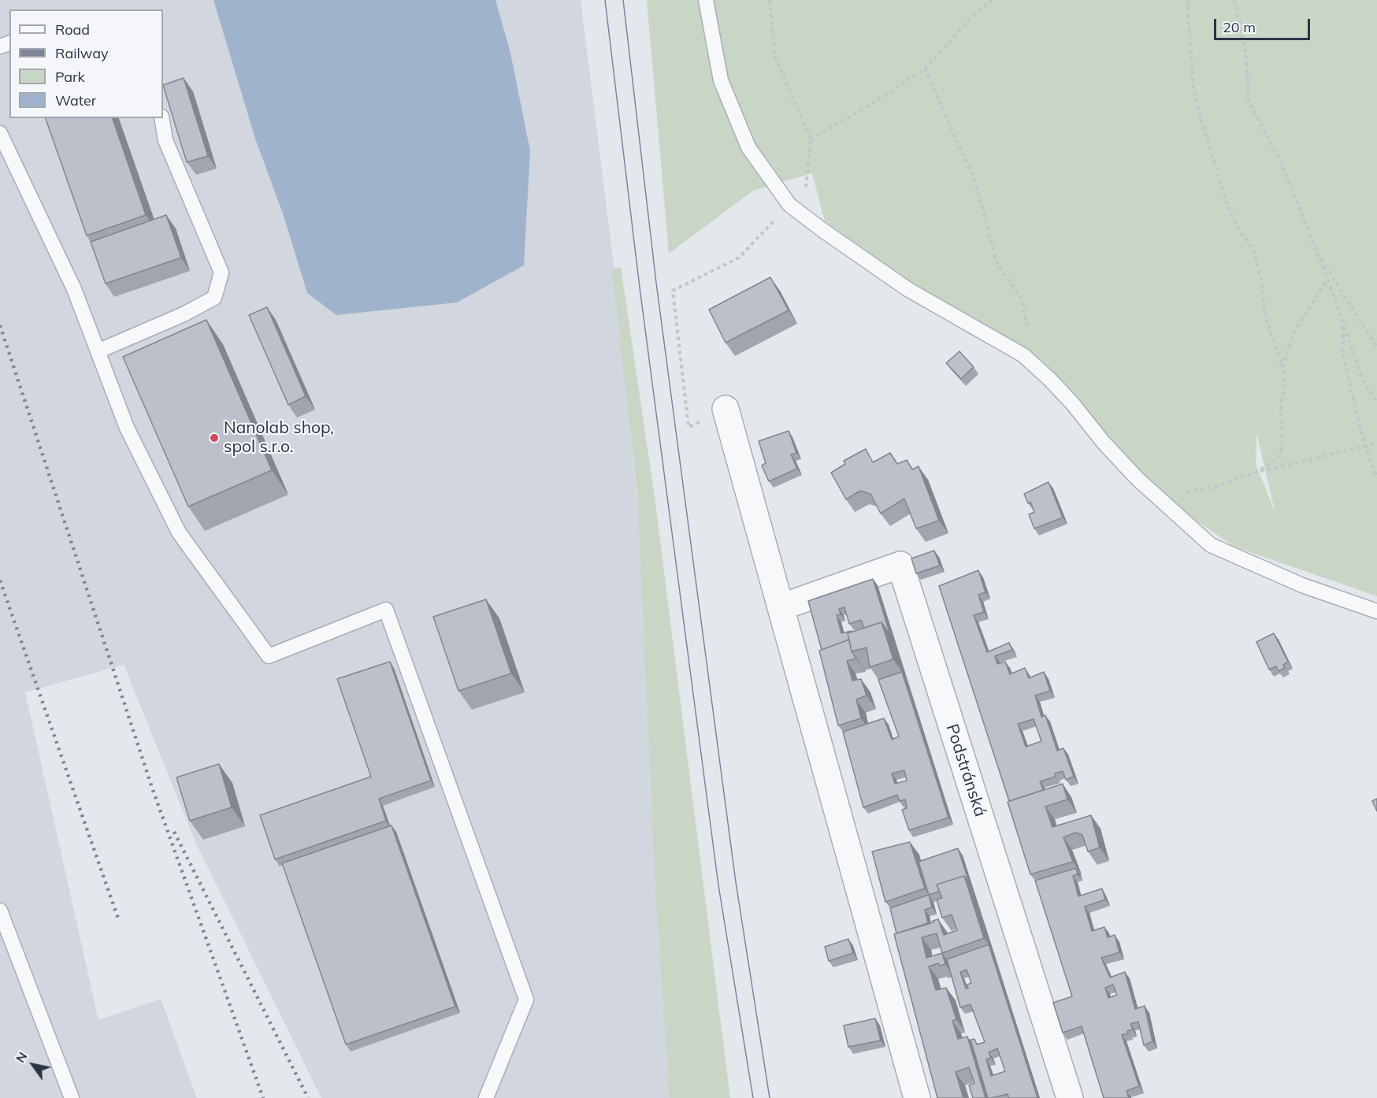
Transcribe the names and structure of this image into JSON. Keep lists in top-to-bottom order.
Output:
{
  "streets": {
    "street": ["Podstránská"]
  },
  "places": ["Nanolab shop, spol s.r.o."],
  "legend": [
    "Road",
    "Railway",
    "Park",
    "Water"
  ],
  "scale_bar": "20 m",
  "north": "top left"
}
